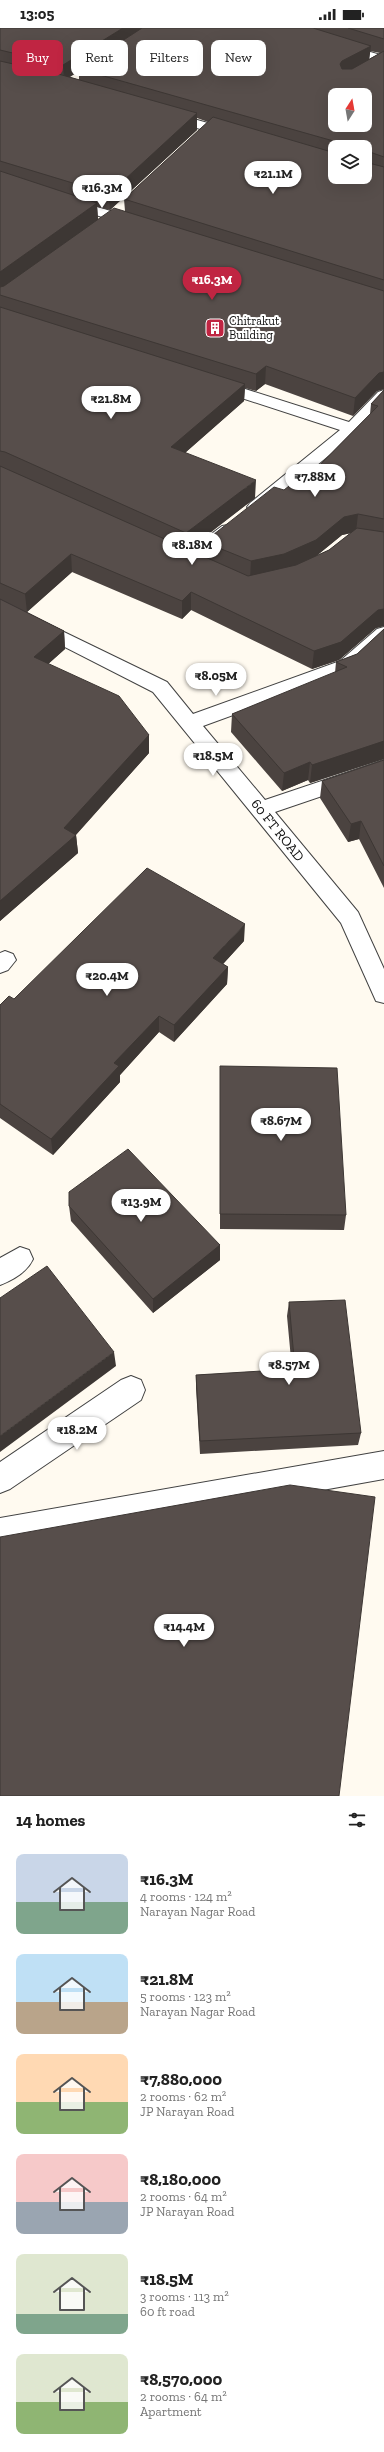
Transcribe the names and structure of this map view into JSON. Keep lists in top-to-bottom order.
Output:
{
  "streets": {
    "street": ["60 FT ROAD"]
  },
  "places": {
    "building": ["Chitrakut Building"]
  },
  "north": "top",
  "page": {
    "status": "13:05",
    "chip": [
      "Buy",
      "Rent",
      "Filters",
      "New"
    ],
    "price": [
      "₹21.1M",
      "₹16.3M",
      "₹16.3M",
      "₹21.8M",
      "₹7.88M",
      "₹8.18M",
      "₹8.05M",
      "₹18.5M",
      "₹20.4M",
      "₹8.67M",
      "₹13.9M",
      "₹8.57M",
      "₹18.2M",
      "₹14.4M"
    ],
    "heading": "14 homes",
    "list": [
      {
        "name": "₹16.3M",
        "note": "4 rooms · 124 m² · Narayan Nagar Road"
      },
      {
        "name": "₹21.8M",
        "note": "5 rooms · 123 m² · Narayan Nagar Road"
      },
      {
        "name": "₹7,880,000",
        "note": "2 rooms · 62 m² · JP Narayan Road"
      },
      {
        "name": "₹8,180,000",
        "note": "2 rooms · 64 m² · JP Narayan Road"
      },
      {
        "name": "₹18.5M",
        "note": "3 rooms · 113 m² · 60 ft road"
      },
      {
        "name": "₹8,570,000",
        "note": "2 rooms · 64 m² · Apartment"
      }
    ]
  }
}
